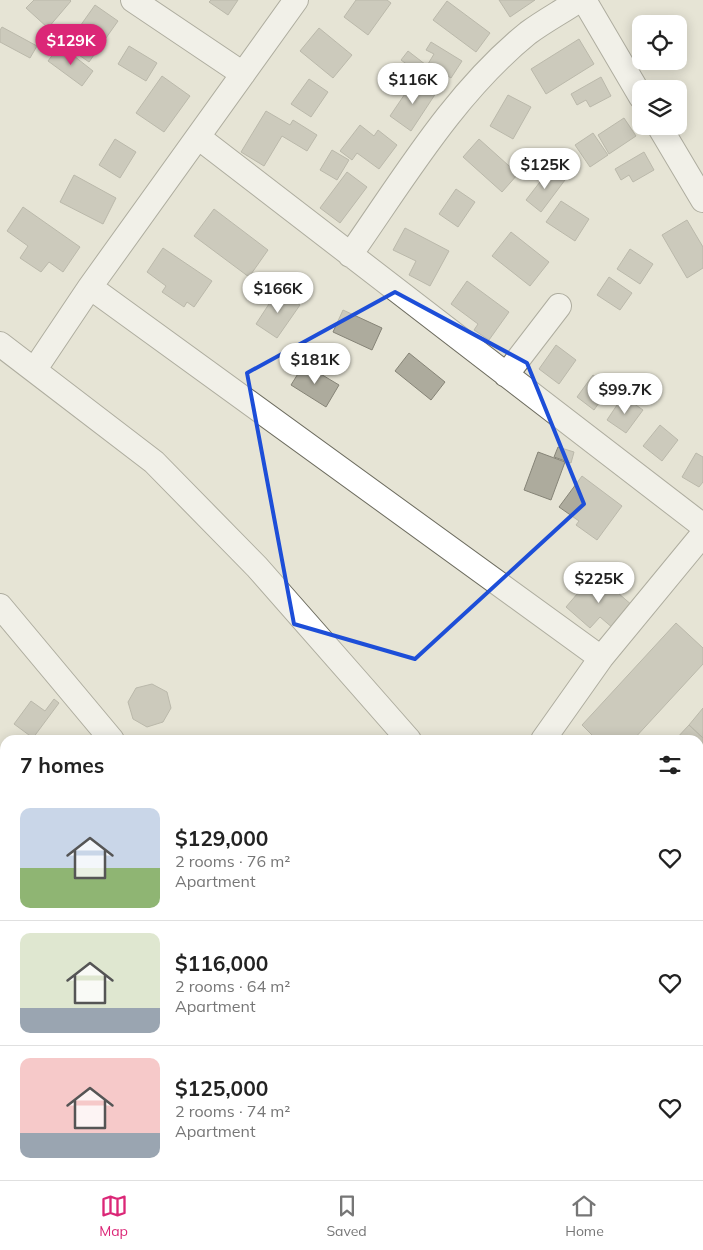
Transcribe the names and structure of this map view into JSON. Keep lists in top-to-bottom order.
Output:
{
  "page": {
    "price": [
      "$129K",
      "$116K",
      "$125K",
      "$166K",
      "$181K",
      "$99.7K",
      "$225K"
    ],
    "heading": "7 homes",
    "list": [
      {
        "name": "$129,000",
        "note": "2 rooms · 76 m² · Apartment"
      },
      {
        "name": "$116,000",
        "note": "2 rooms · 64 m² · Apartment"
      },
      {
        "name": "$125,000",
        "note": "2 rooms · 74 m² · Apartment"
      }
    ],
    "tabs": ["Map", "Saved", "Home"]
  }
}
